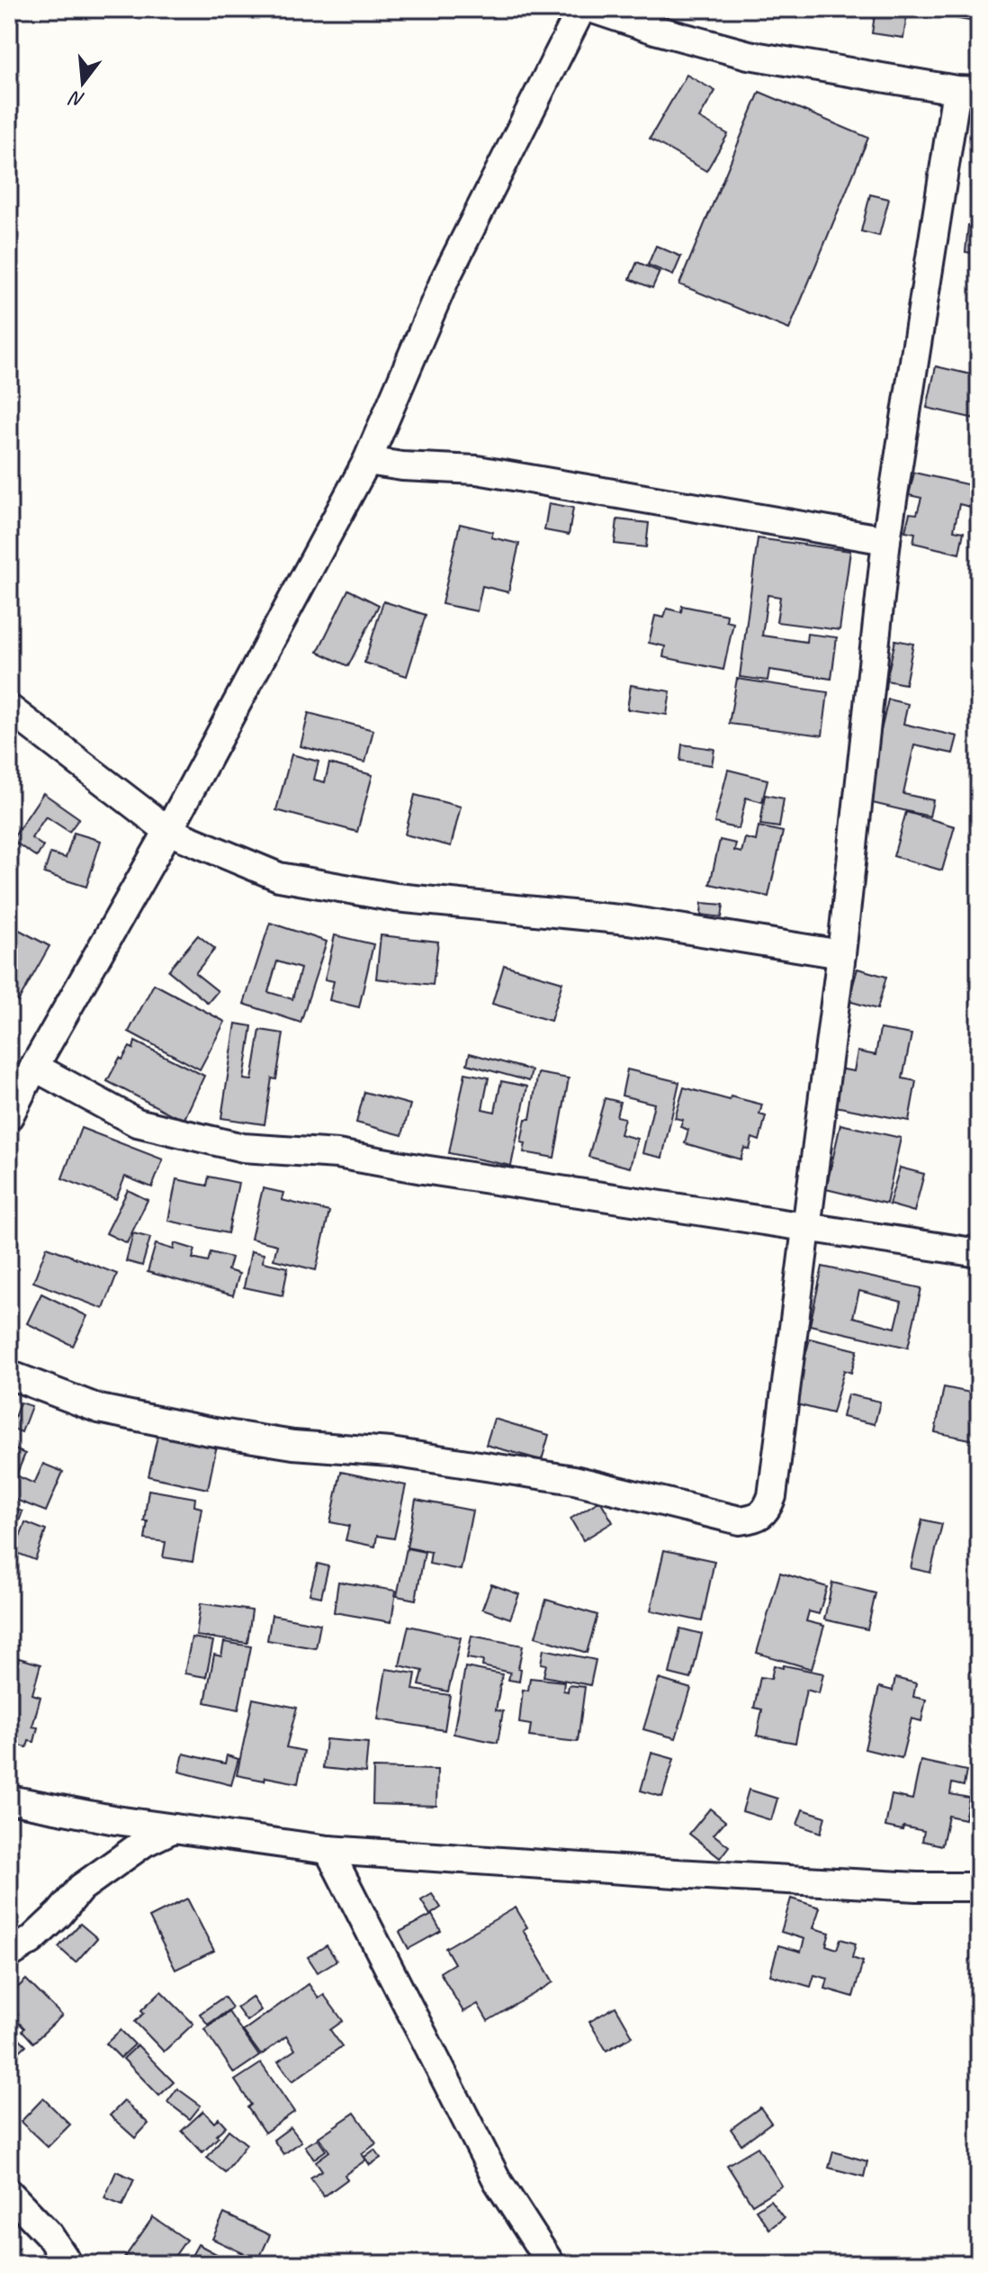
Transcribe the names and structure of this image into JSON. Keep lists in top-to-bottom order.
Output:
{
  "north": "bottom"
}
